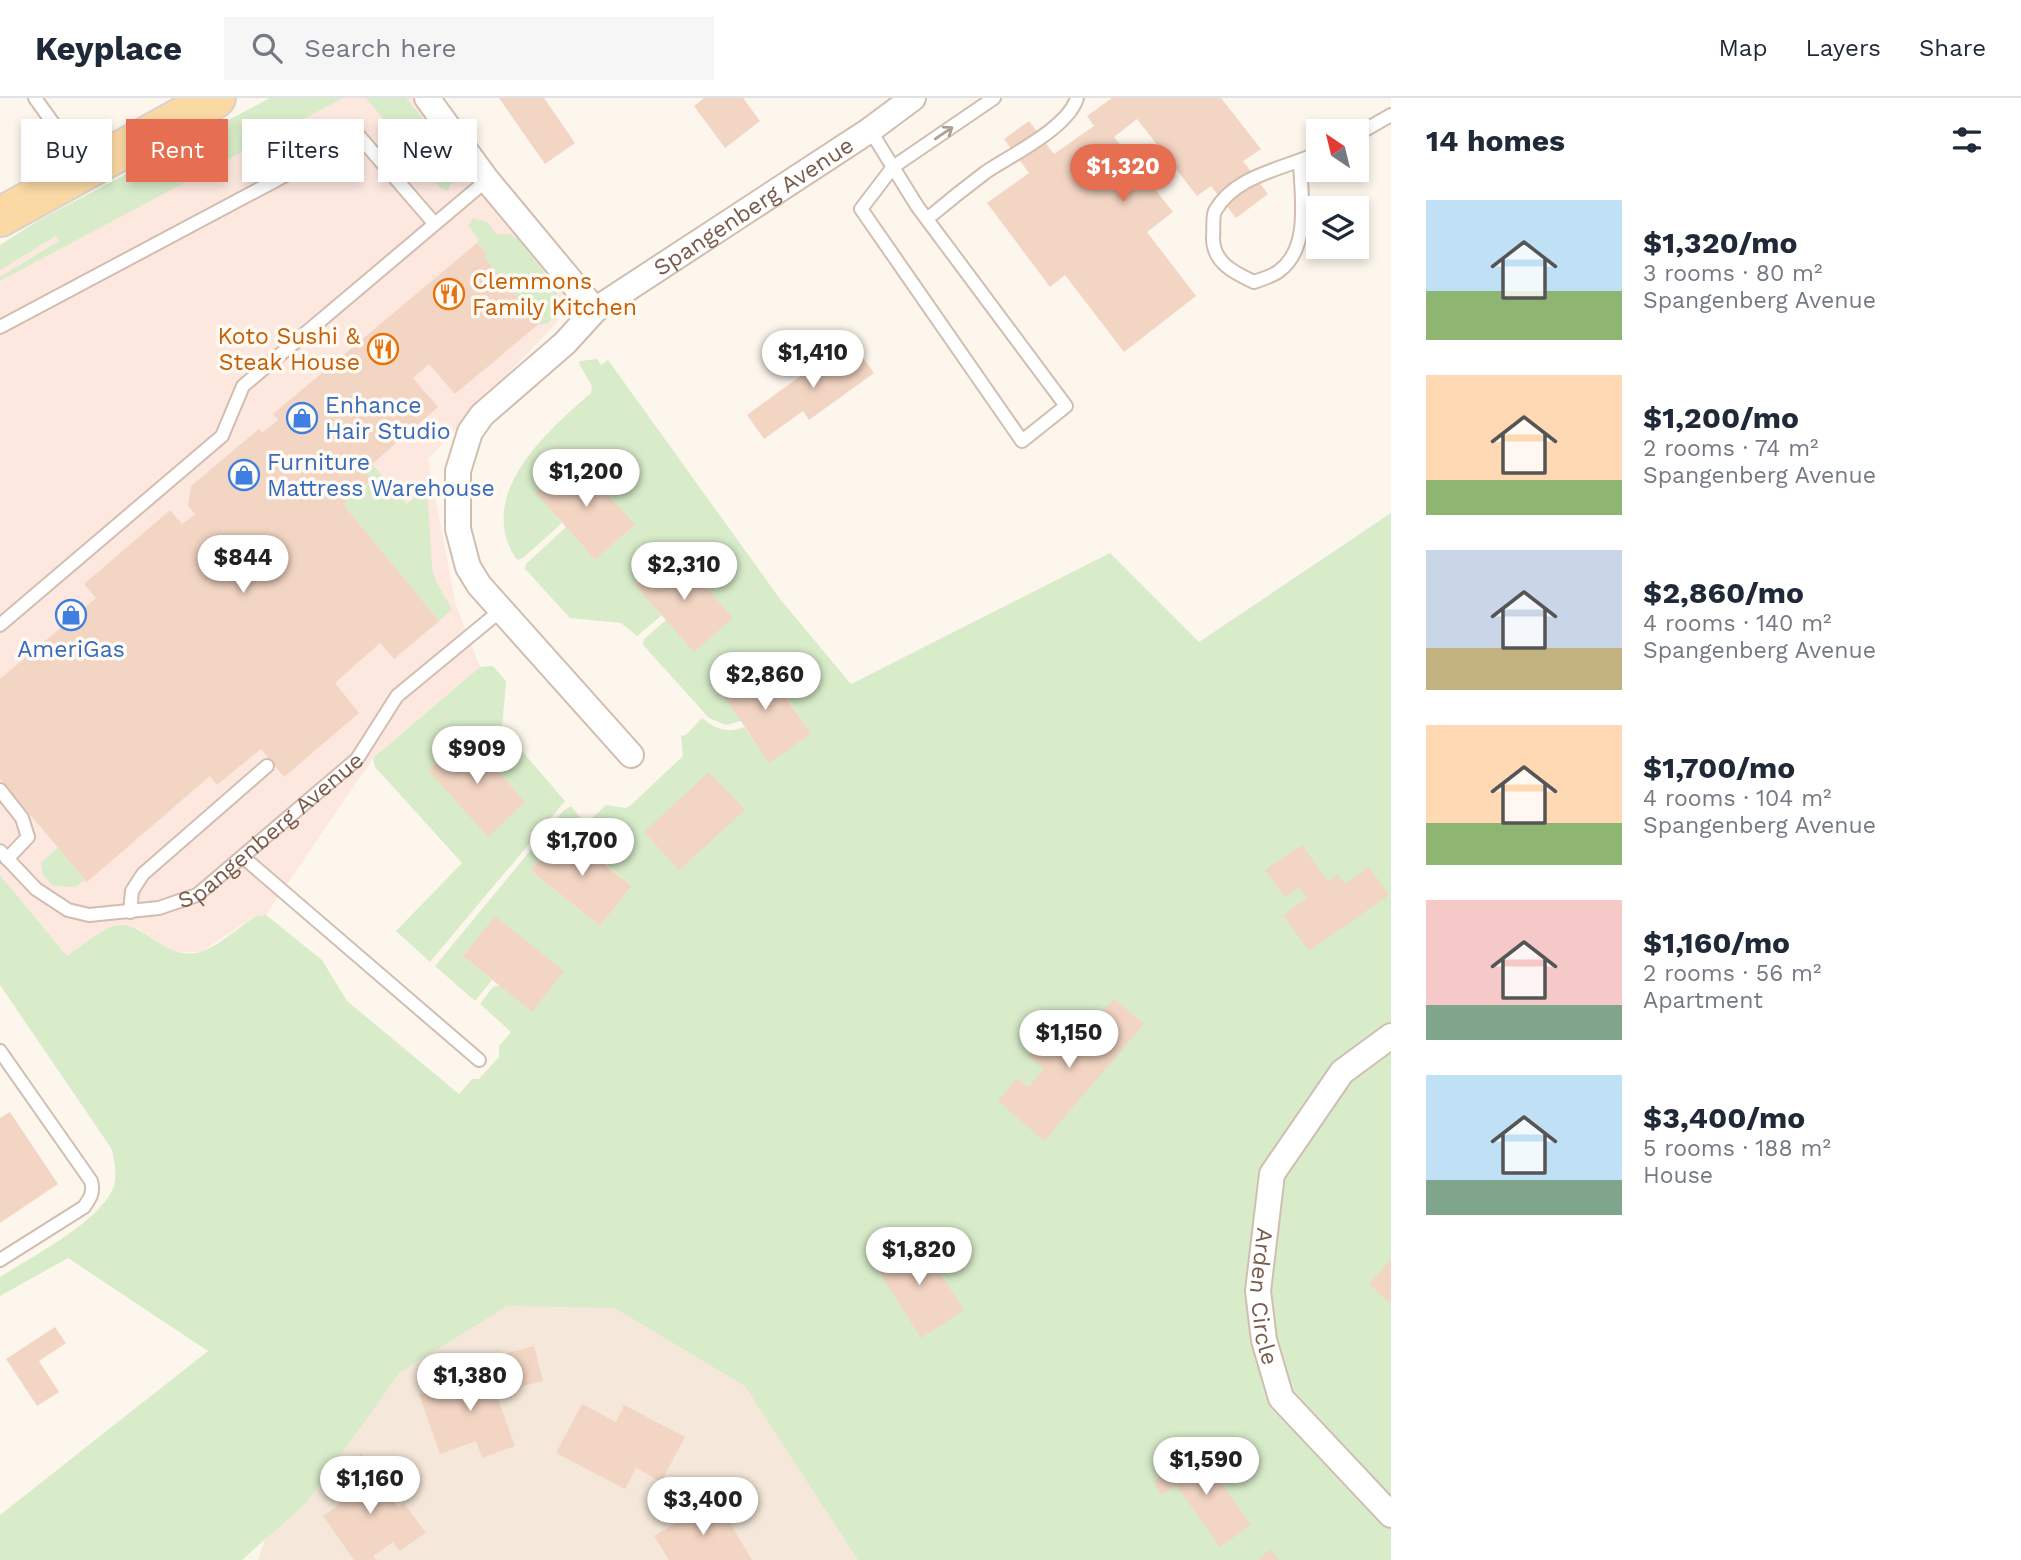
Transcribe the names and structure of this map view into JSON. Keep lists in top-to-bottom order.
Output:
{
  "streets": {
    "street": ["Spangenberg Avenue", "Arden Circle"]
  },
  "places": {
    "restaurant": ["Clemmons Family Kitchen", "Koto Sushi & Steak House"],
    "shop": ["Enhance Hair Studio", "Furniture Mattress Warehouse", "AmeriGas"]
  },
  "north": "top left",
  "page": {
    "header": "Keyplace",
    "search": "Search here",
    "nav": ["Map", "Layers", "Share"],
    "heading": "14 homes",
    "chip": [
      "Buy",
      "Rent",
      "Filters",
      "New"
    ],
    "price": [
      "$1,320",
      "$1,410",
      "$1,200",
      "$844",
      "$2,310",
      "$2,860",
      "$909",
      "$1,700",
      "$1,150",
      "$1,820",
      "$1,380",
      "$1,590",
      "$1,160",
      "$3,400"
    ],
    "list": [
      {
        "name": "$1,320/mo",
        "note": "3 rooms · 80 m² · Spangenberg Avenue"
      },
      {
        "name": "$1,200/mo",
        "note": "2 rooms · 74 m² · Spangenberg Avenue"
      },
      {
        "name": "$2,860/mo",
        "note": "4 rooms · 140 m² · Spangenberg Avenue"
      },
      {
        "name": "$1,700/mo",
        "note": "4 rooms · 104 m² · Spangenberg Avenue"
      },
      {
        "name": "$1,160/mo",
        "note": "2 rooms · 56 m² · Apartment"
      },
      {
        "name": "$3,400/mo",
        "note": "5 rooms · 188 m² · House"
      }
    ]
  }
}
